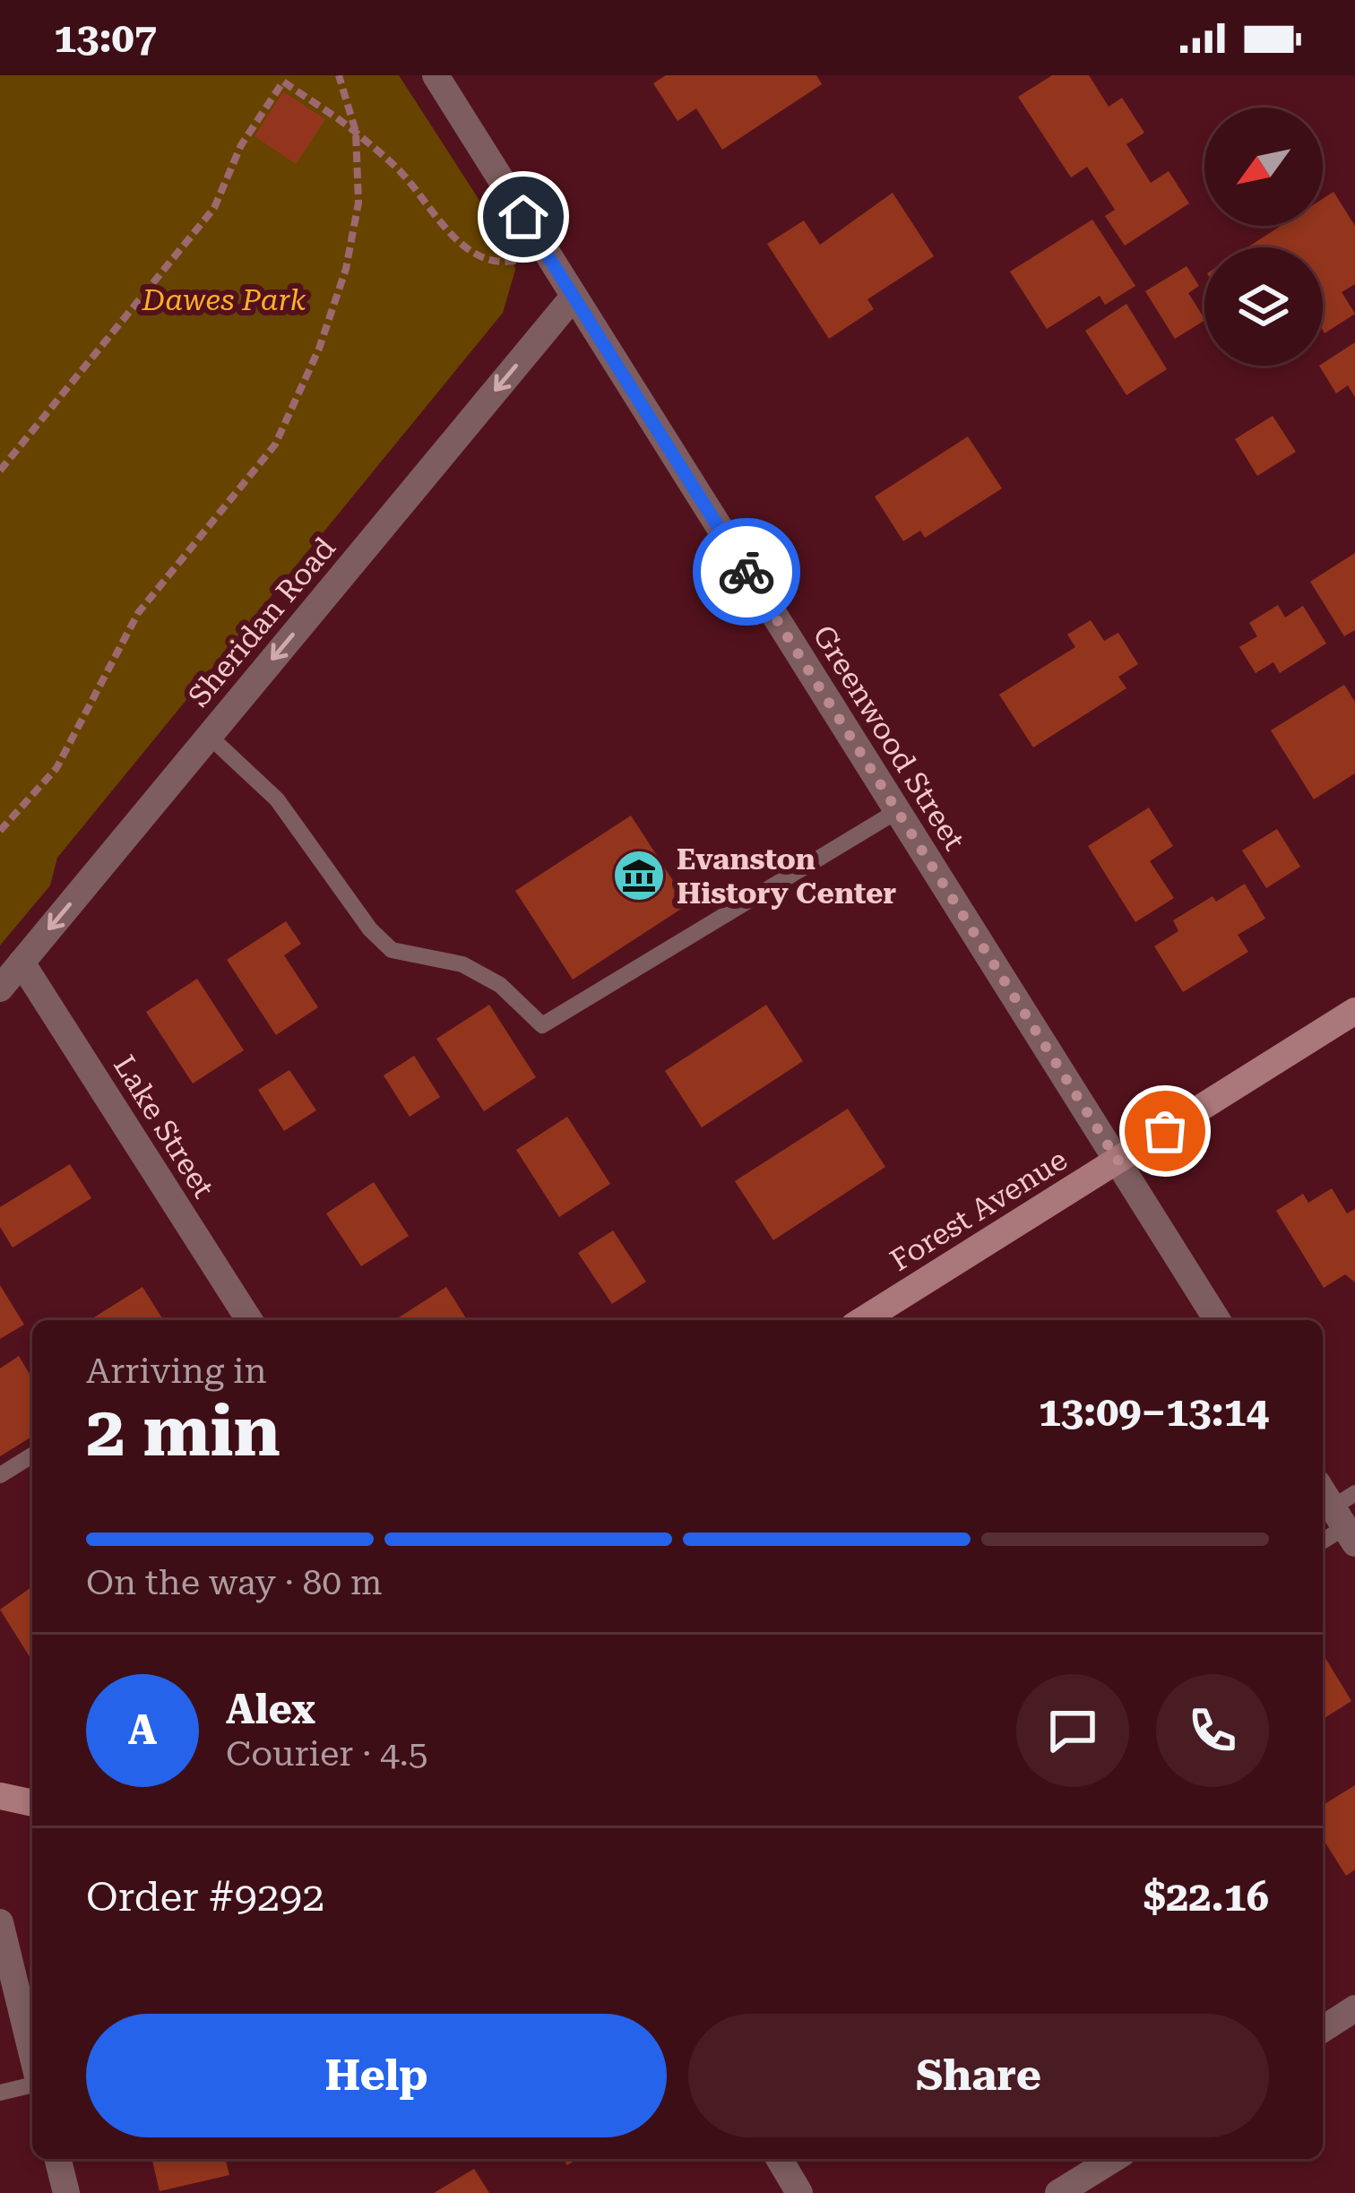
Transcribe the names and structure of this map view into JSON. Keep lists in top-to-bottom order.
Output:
{
  "streets": {
    "main road": ["Forest Avenue"],
    "street": ["Sheridan Road", "Greenwood Street", "Lake Street"]
  },
  "crossings": [
    ["Sheridan Road", "Greenwood Street"],
    ["Sheridan Road", "Lake Street"],
    ["Greenwood Street", "Forest Avenue"]
  ],
  "one_way": ["Sheridan Road"],
  "parks": ["Dawes Park"],
  "places": {
    "museum": ["Evanston History Center"]
  },
  "north": "bottom left",
  "page": {
    "status": "13:07",
    "heading": ["2 min", "Arriving in", "13:09–13:14"],
    "panel": [
      "Alex",
      "Courier · 4.5",
      "Order #9292",
      "$22.16"
    ],
    "bar": "On the way · 80 m",
    "round": "A",
    "buttons": ["Help", "Share"]
  }
}
